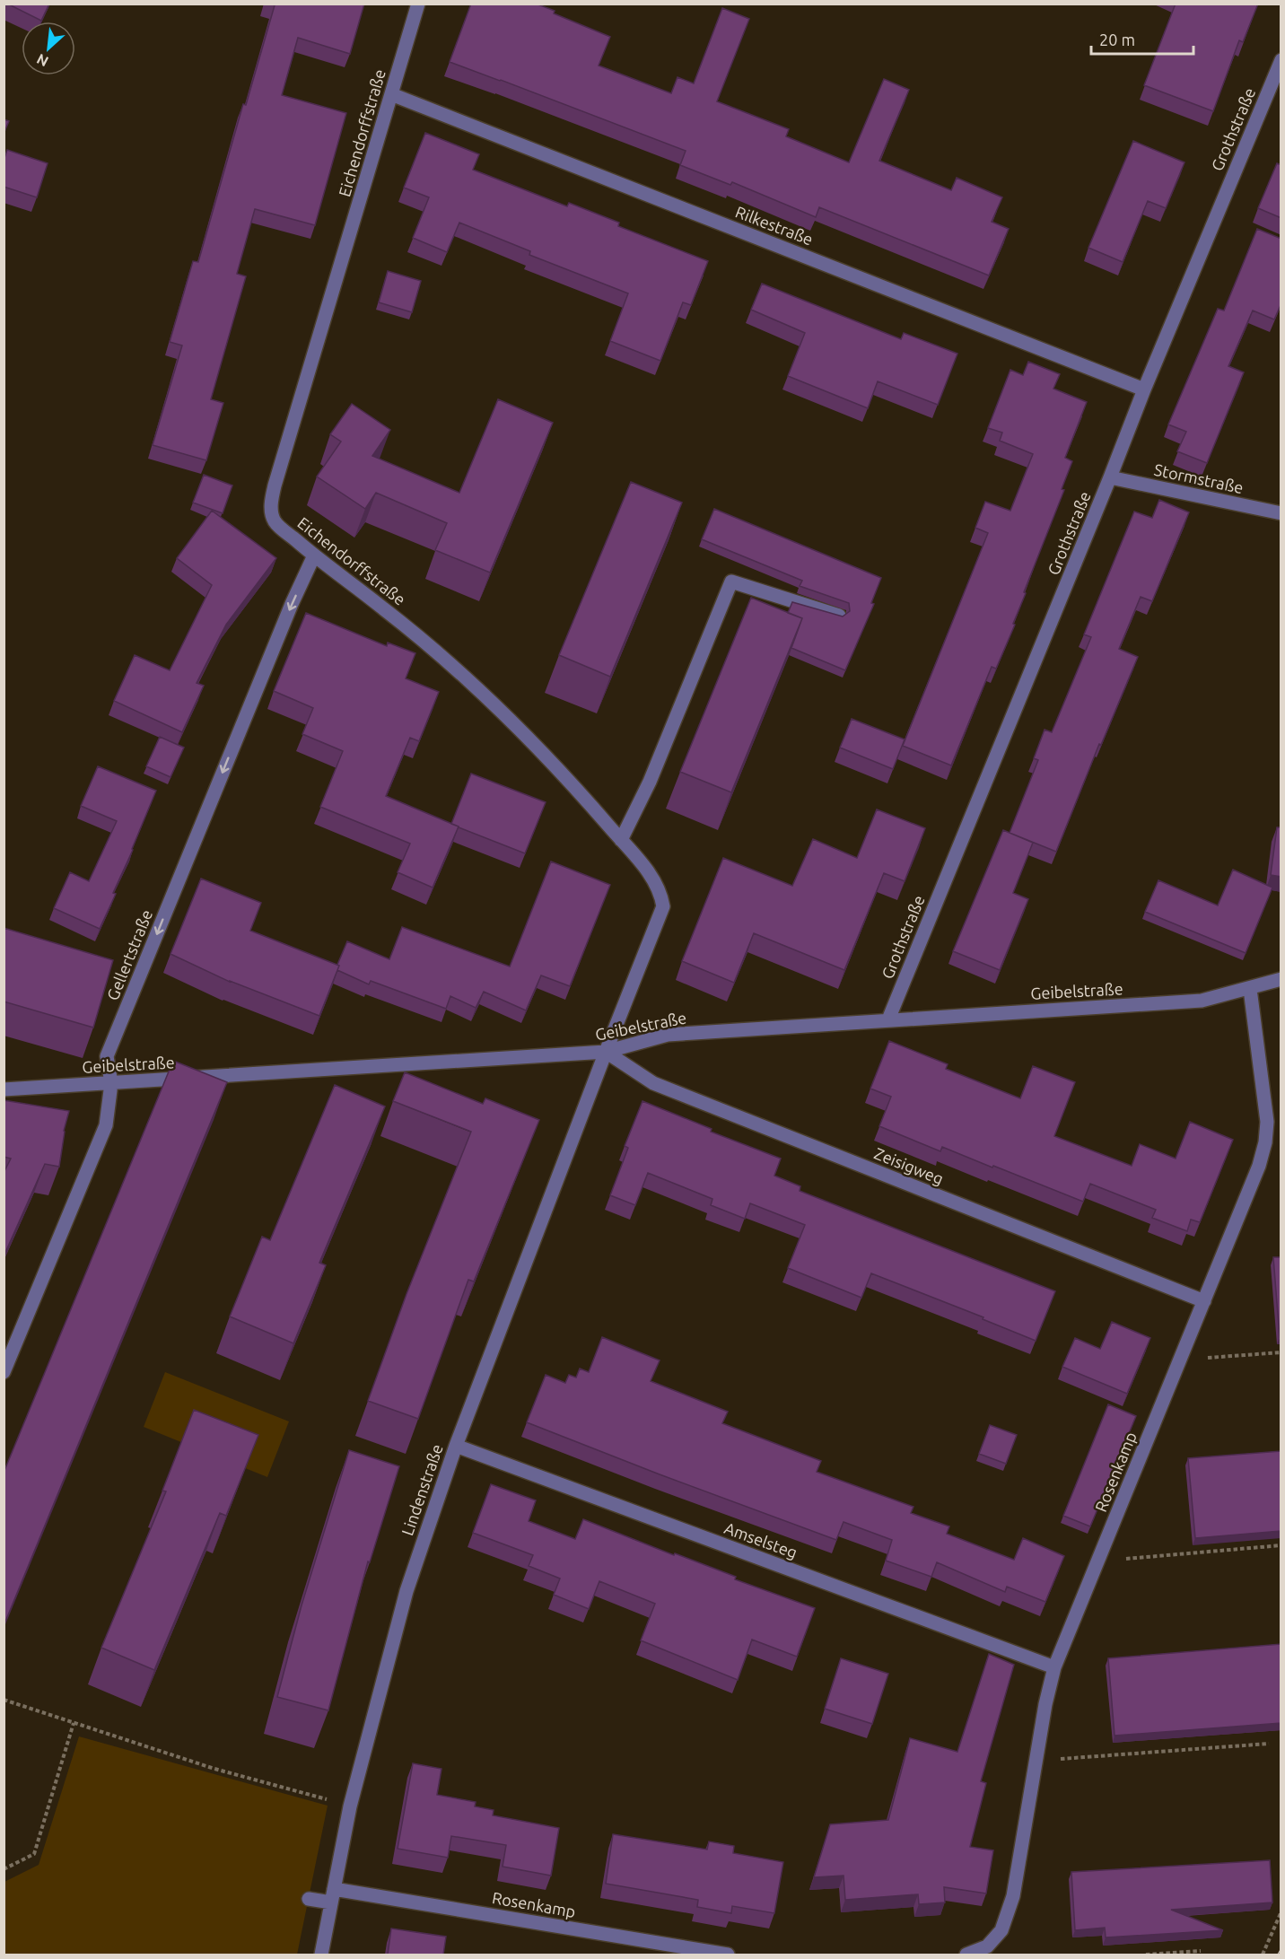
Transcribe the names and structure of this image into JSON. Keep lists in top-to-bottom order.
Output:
{
  "streets": {
    "street": [
      "Grothstraße",
      "Eichendorffstraße",
      "Rilkestraße",
      "Stormstraße",
      "Gellertstraße",
      "Geibelstraße",
      "Zeisigweg",
      "Rosenkamp",
      "Lindenstraße",
      "Amselsteg"
    ]
  },
  "crossings": [
    ["Grothstraße", "Rilkestraße"],
    ["Grothstraße", "Stormstraße"],
    ["Grothstraße", "Geibelstraße"],
    ["Eichendorffstraße", "Rilkestraße"],
    ["Eichendorffstraße", "Gellertstraße"],
    ["Eichendorffstraße", "Geibelstraße"],
    ["Eichendorffstraße", "Zeisigweg"],
    ["Eichendorffstraße", "Lindenstraße"],
    ["Gellertstraße", "Geibelstraße"],
    ["Geibelstraße", "Zeisigweg"],
    ["Geibelstraße", "Rosenkamp"],
    ["Geibelstraße", "Lindenstraße"],
    ["Zeisigweg", "Rosenkamp"],
    ["Zeisigweg", "Lindenstraße"],
    ["Rosenkamp", "Lindenstraße"],
    ["Rosenkamp", "Amselsteg"],
    ["Lindenstraße", "Amselsteg"]
  ],
  "one_way": ["Gellertstraße"],
  "scale_bar": "20 m",
  "north": "bottom left"
}
